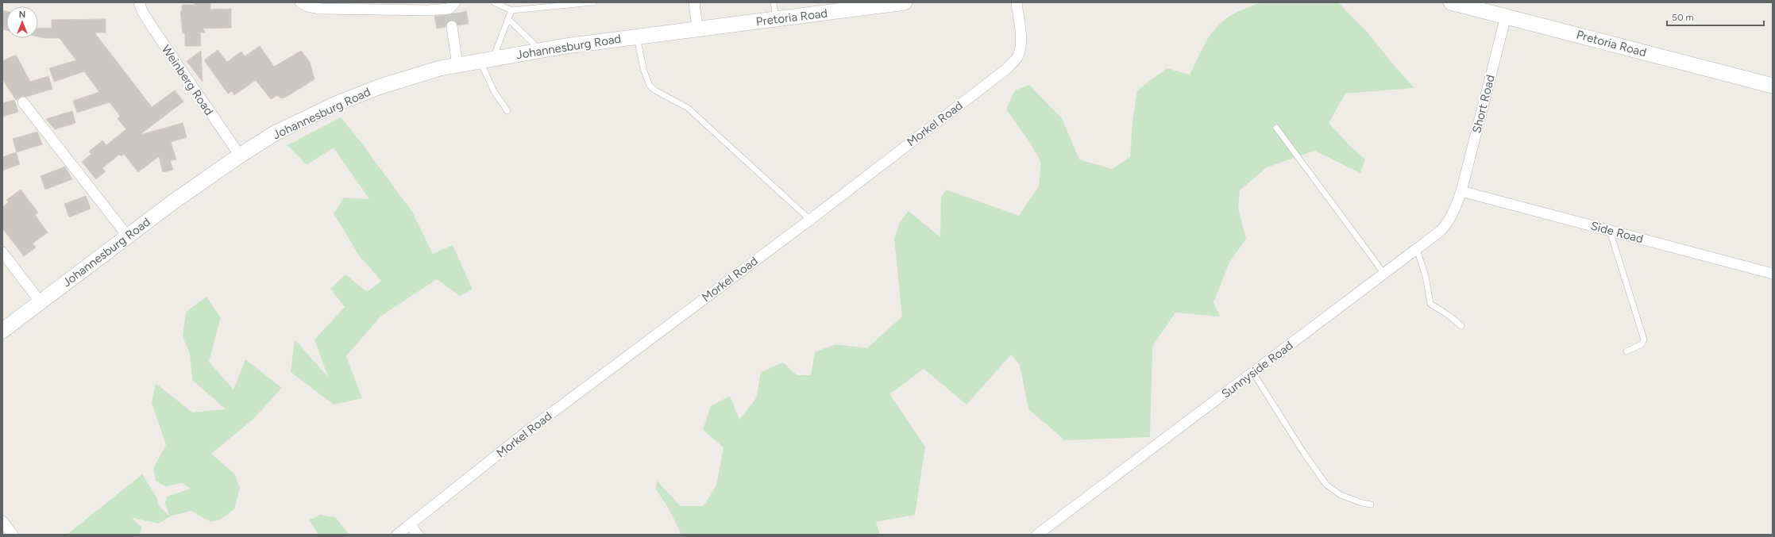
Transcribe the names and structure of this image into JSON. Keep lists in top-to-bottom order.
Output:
{
  "streets": {
    "main road": ["Pretoria Road", "Johannesburg Road"],
    "street": [
      "Weinberg Road",
      "Short Road",
      "Morkel Road",
      "Side Road",
      "Sunnyside Road"
    ]
  },
  "crossings": [
    ["Pretoria Road", "Johannesburg Road"],
    ["Pretoria Road", "Short Road"],
    ["Johannesburg Road", "Weinberg Road"],
    ["Short Road", "Side Road"],
    ["Short Road", "Sunnyside Road"],
    ["Side Road", "Sunnyside Road"]
  ],
  "scale_bar": "50 m",
  "north": "top"
}
